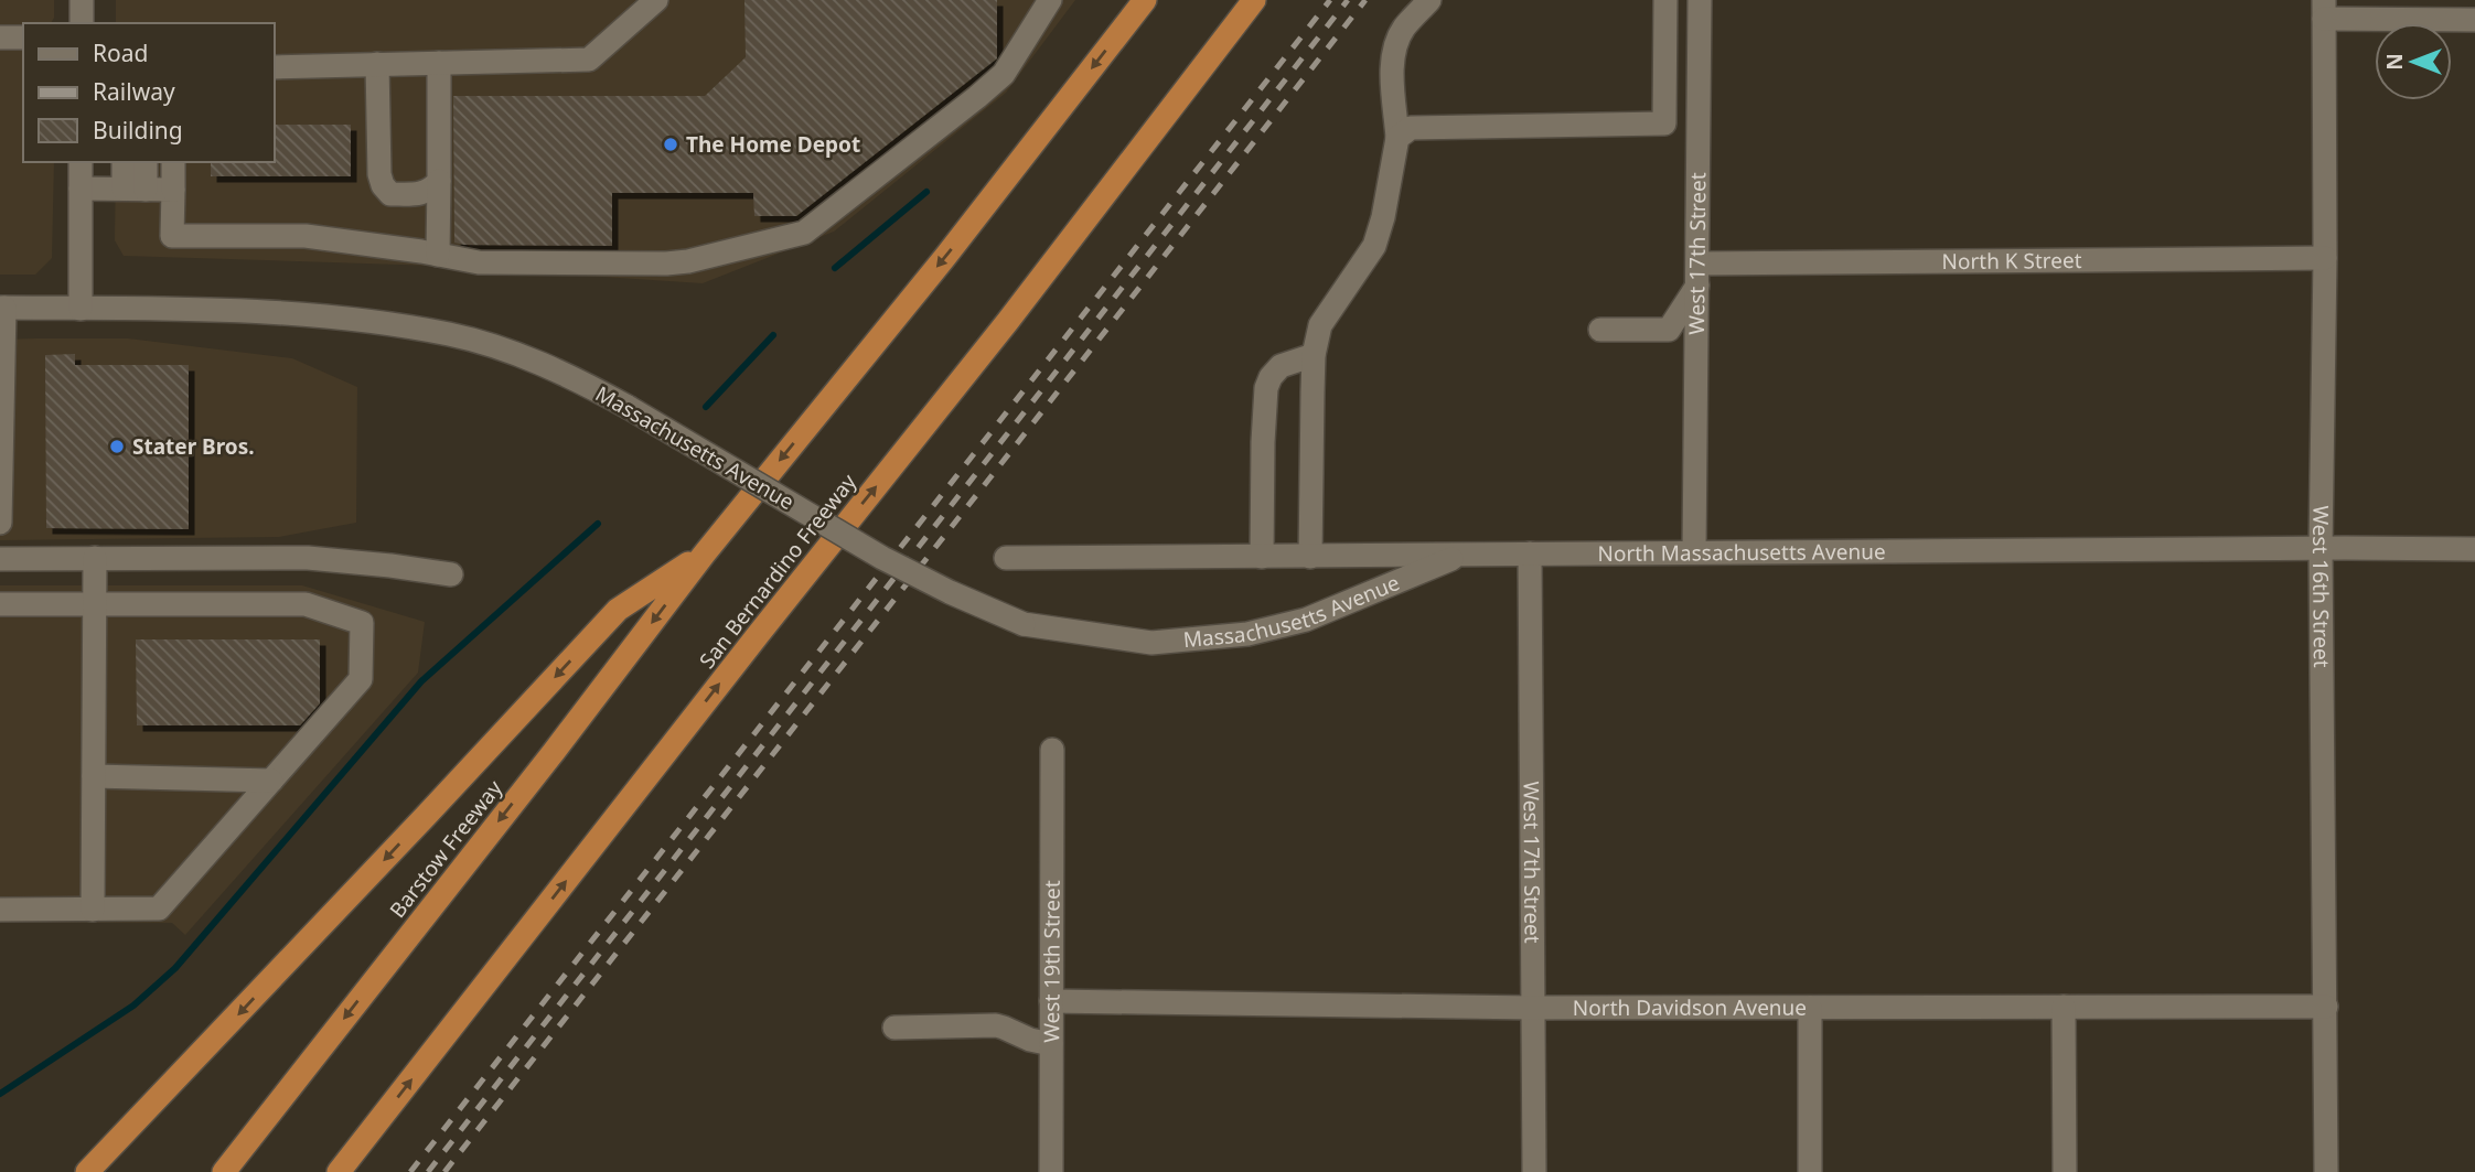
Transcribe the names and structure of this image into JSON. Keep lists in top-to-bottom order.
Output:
{
  "streets": {
    "highway": ["San Bernardino Freeway", "Barstow Freeway"],
    "street": [
      "West 17th Street",
      "North K Street",
      "Massachusetts Avenue",
      "North Massachusetts Avenue",
      "West 16th Street",
      "West 19th Street",
      "North Davidson Avenue"
    ]
  },
  "crossings": [
    ["West 17th Street", "North K Street"],
    ["West 17th Street", "North Massachusetts Avenue"],
    ["West 17th Street", "North Davidson Avenue"],
    ["North K Street", "West 16th Street"],
    ["Massachusetts Avenue", "North Massachusetts Avenue"],
    ["North Massachusetts Avenue", "West 16th Street"],
    ["West 16th Street", "North Davidson Avenue"],
    ["West 19th Street", "North Davidson Avenue"]
  ],
  "places": ["The Home Depot", "Stater Bros."],
  "legend": ["Road", "Railway", "Building"],
  "north": "left"
}
